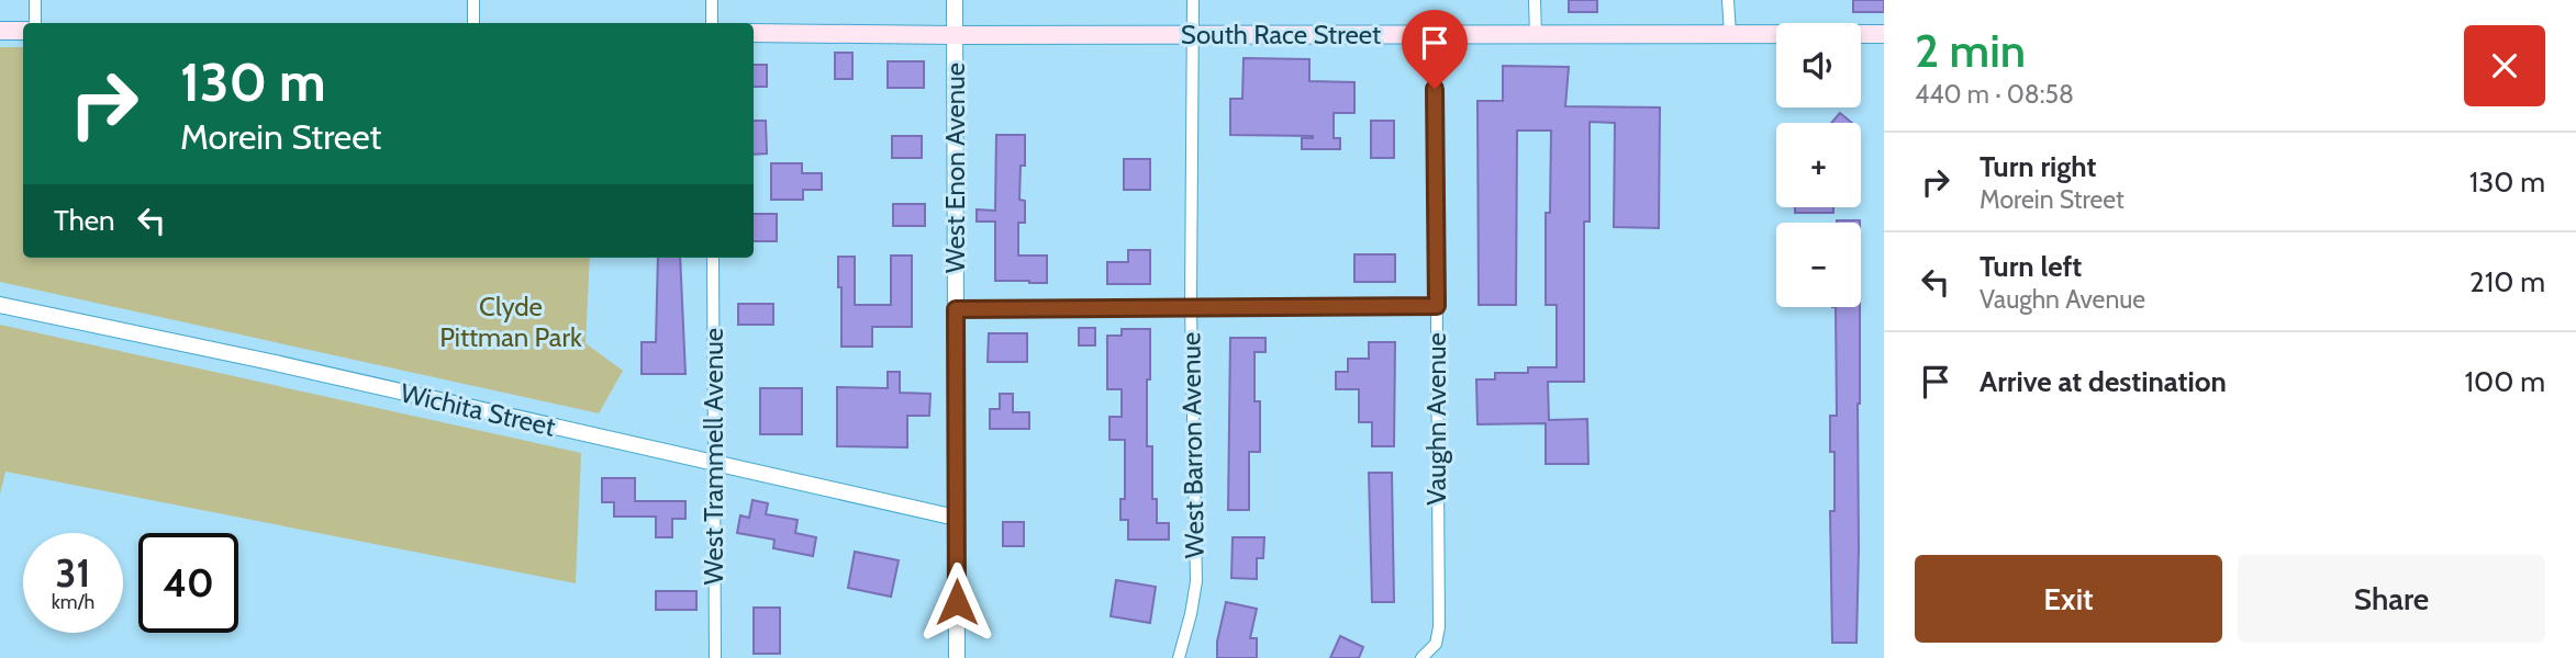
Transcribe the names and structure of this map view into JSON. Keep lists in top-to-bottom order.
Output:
{
  "streets": {
    "main road": ["South Race Street"],
    "street": [
      "West Enon Avenue",
      "Wichita Street",
      "Vaughn Avenue",
      "West Barron Avenue",
      "West Trammell Avenue"
    ]
  },
  "crossings": [
    ["South Race Street", "West Enon Avenue"],
    ["South Race Street", "Vaughn Avenue"],
    ["South Race Street", "West Barron Avenue"],
    ["West Enon Avenue", "Wichita Street"],
    ["Wichita Street", "West Trammell Avenue"]
  ],
  "parks": ["Clyde Pittman Park"],
  "page": {
    "heading": ["2 min", "440 m · 08:58"],
    "map_buttons": ["+", "−"],
    "turn": ["130 m", "Morein Street"],
    "list": [
      {
        "name": "Turn right",
        "note": "Morein Street",
        "value": "130 m"
      },
      {
        "name": "Turn left",
        "note": "Vaughn Avenue",
        "value": "210 m"
      },
      {
        "name": "Arrive at destination",
        "value": "100 m"
      }
    ],
    "then": "Then",
    "speed": "31 km/h",
    "limit": "40",
    "buttons": ["Exit", "Share"]
  }
}
